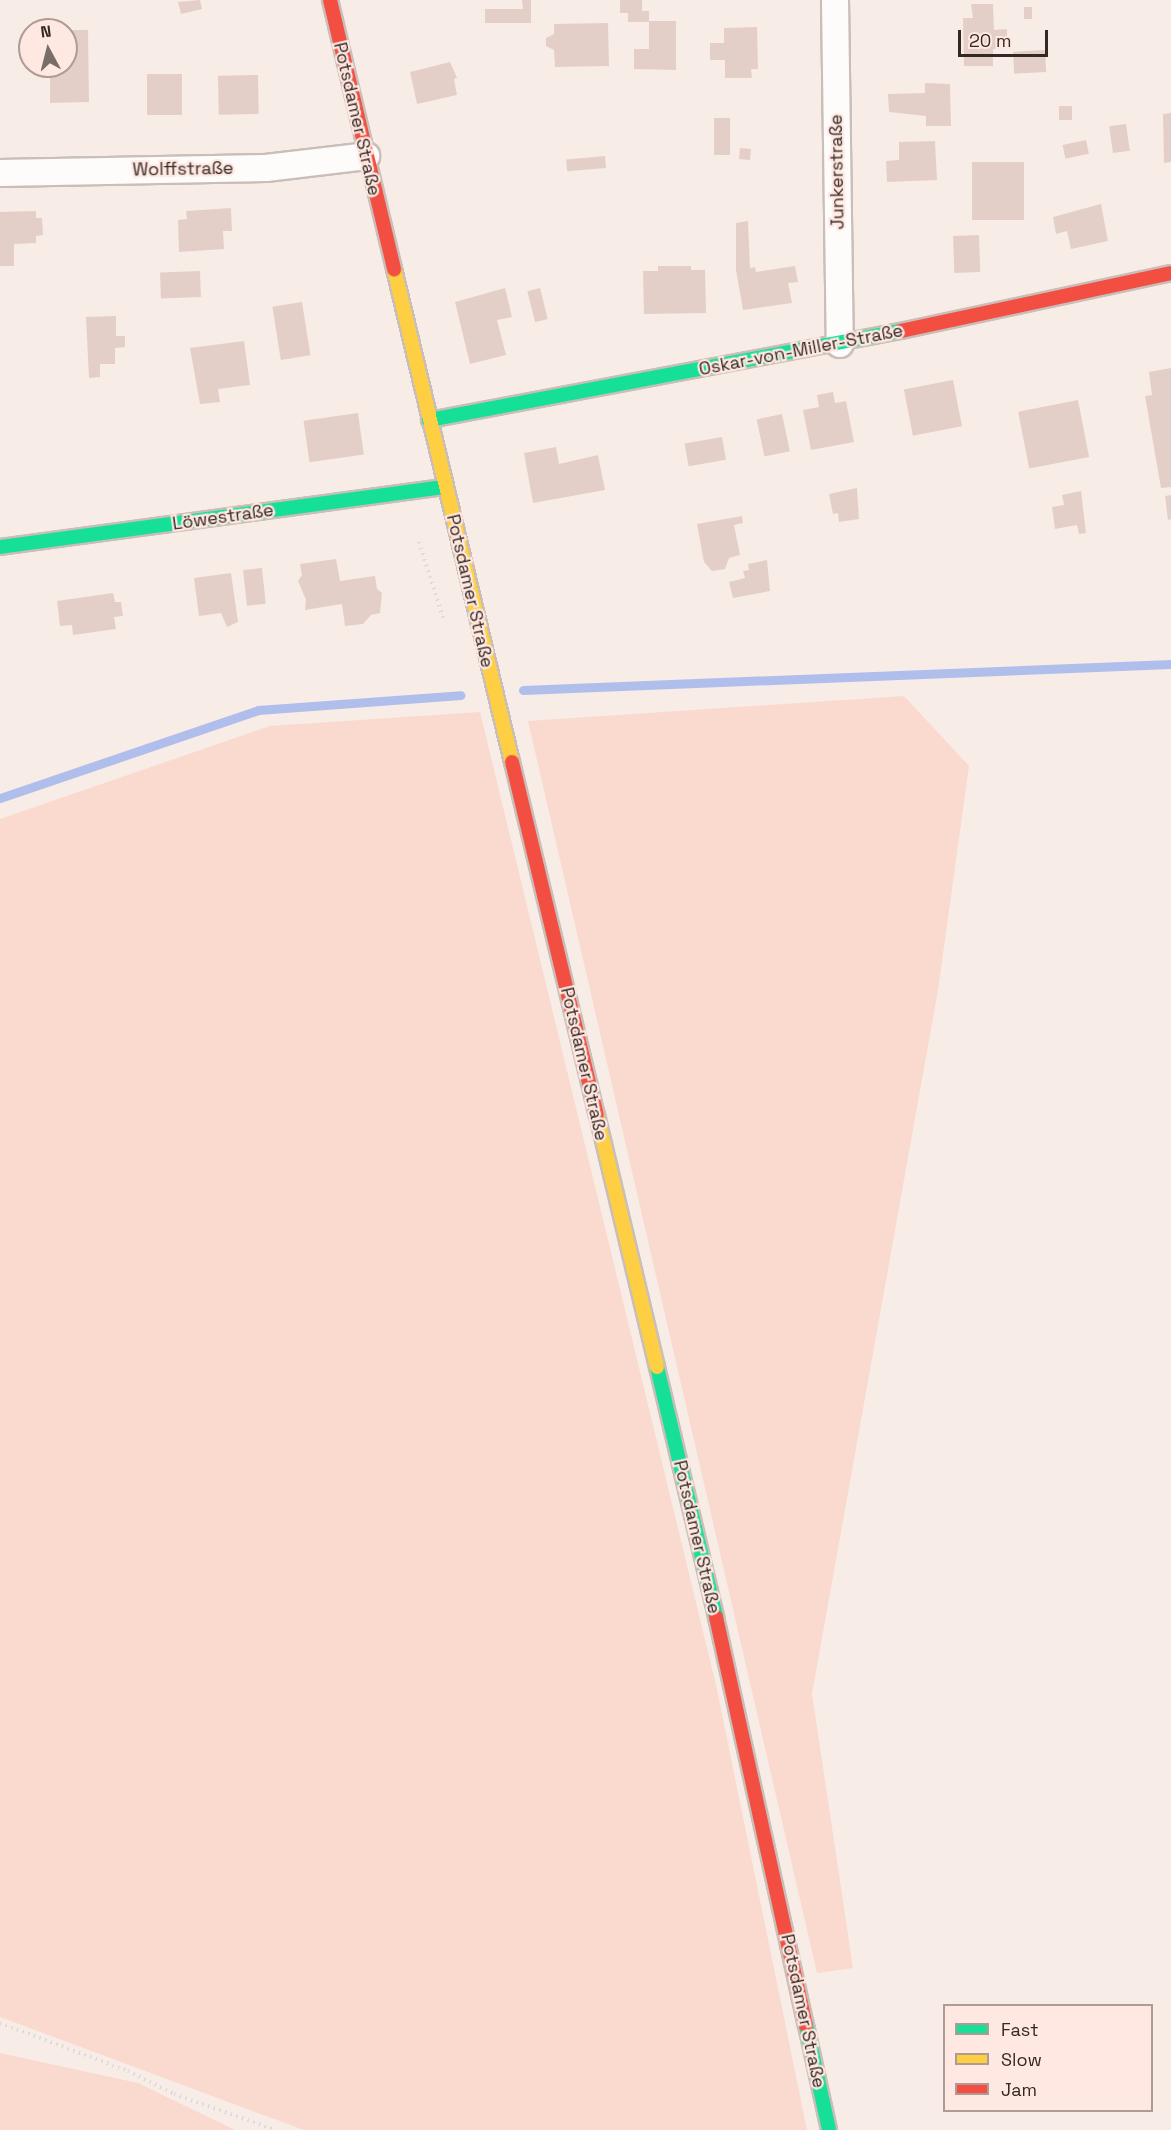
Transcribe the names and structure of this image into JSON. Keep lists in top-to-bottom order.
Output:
{
  "streets": {
    "street": [
      "Potsdamer Straße",
      "Wolffstraße",
      "Junkerstraße",
      "Oskar-von-Miller-Straße",
      "Löwestraße"
    ]
  },
  "crossings": [
    ["Potsdamer Straße", "Wolffstraße"],
    ["Potsdamer Straße", "Oskar-von-Miller-Straße"],
    ["Potsdamer Straße", "Löwestraße"],
    ["Junkerstraße", "Oskar-von-Miller-Straße"]
  ],
  "legend": ["Fast", "Slow", "Jam"],
  "scale_bar": "20 m",
  "north": "top"
}
